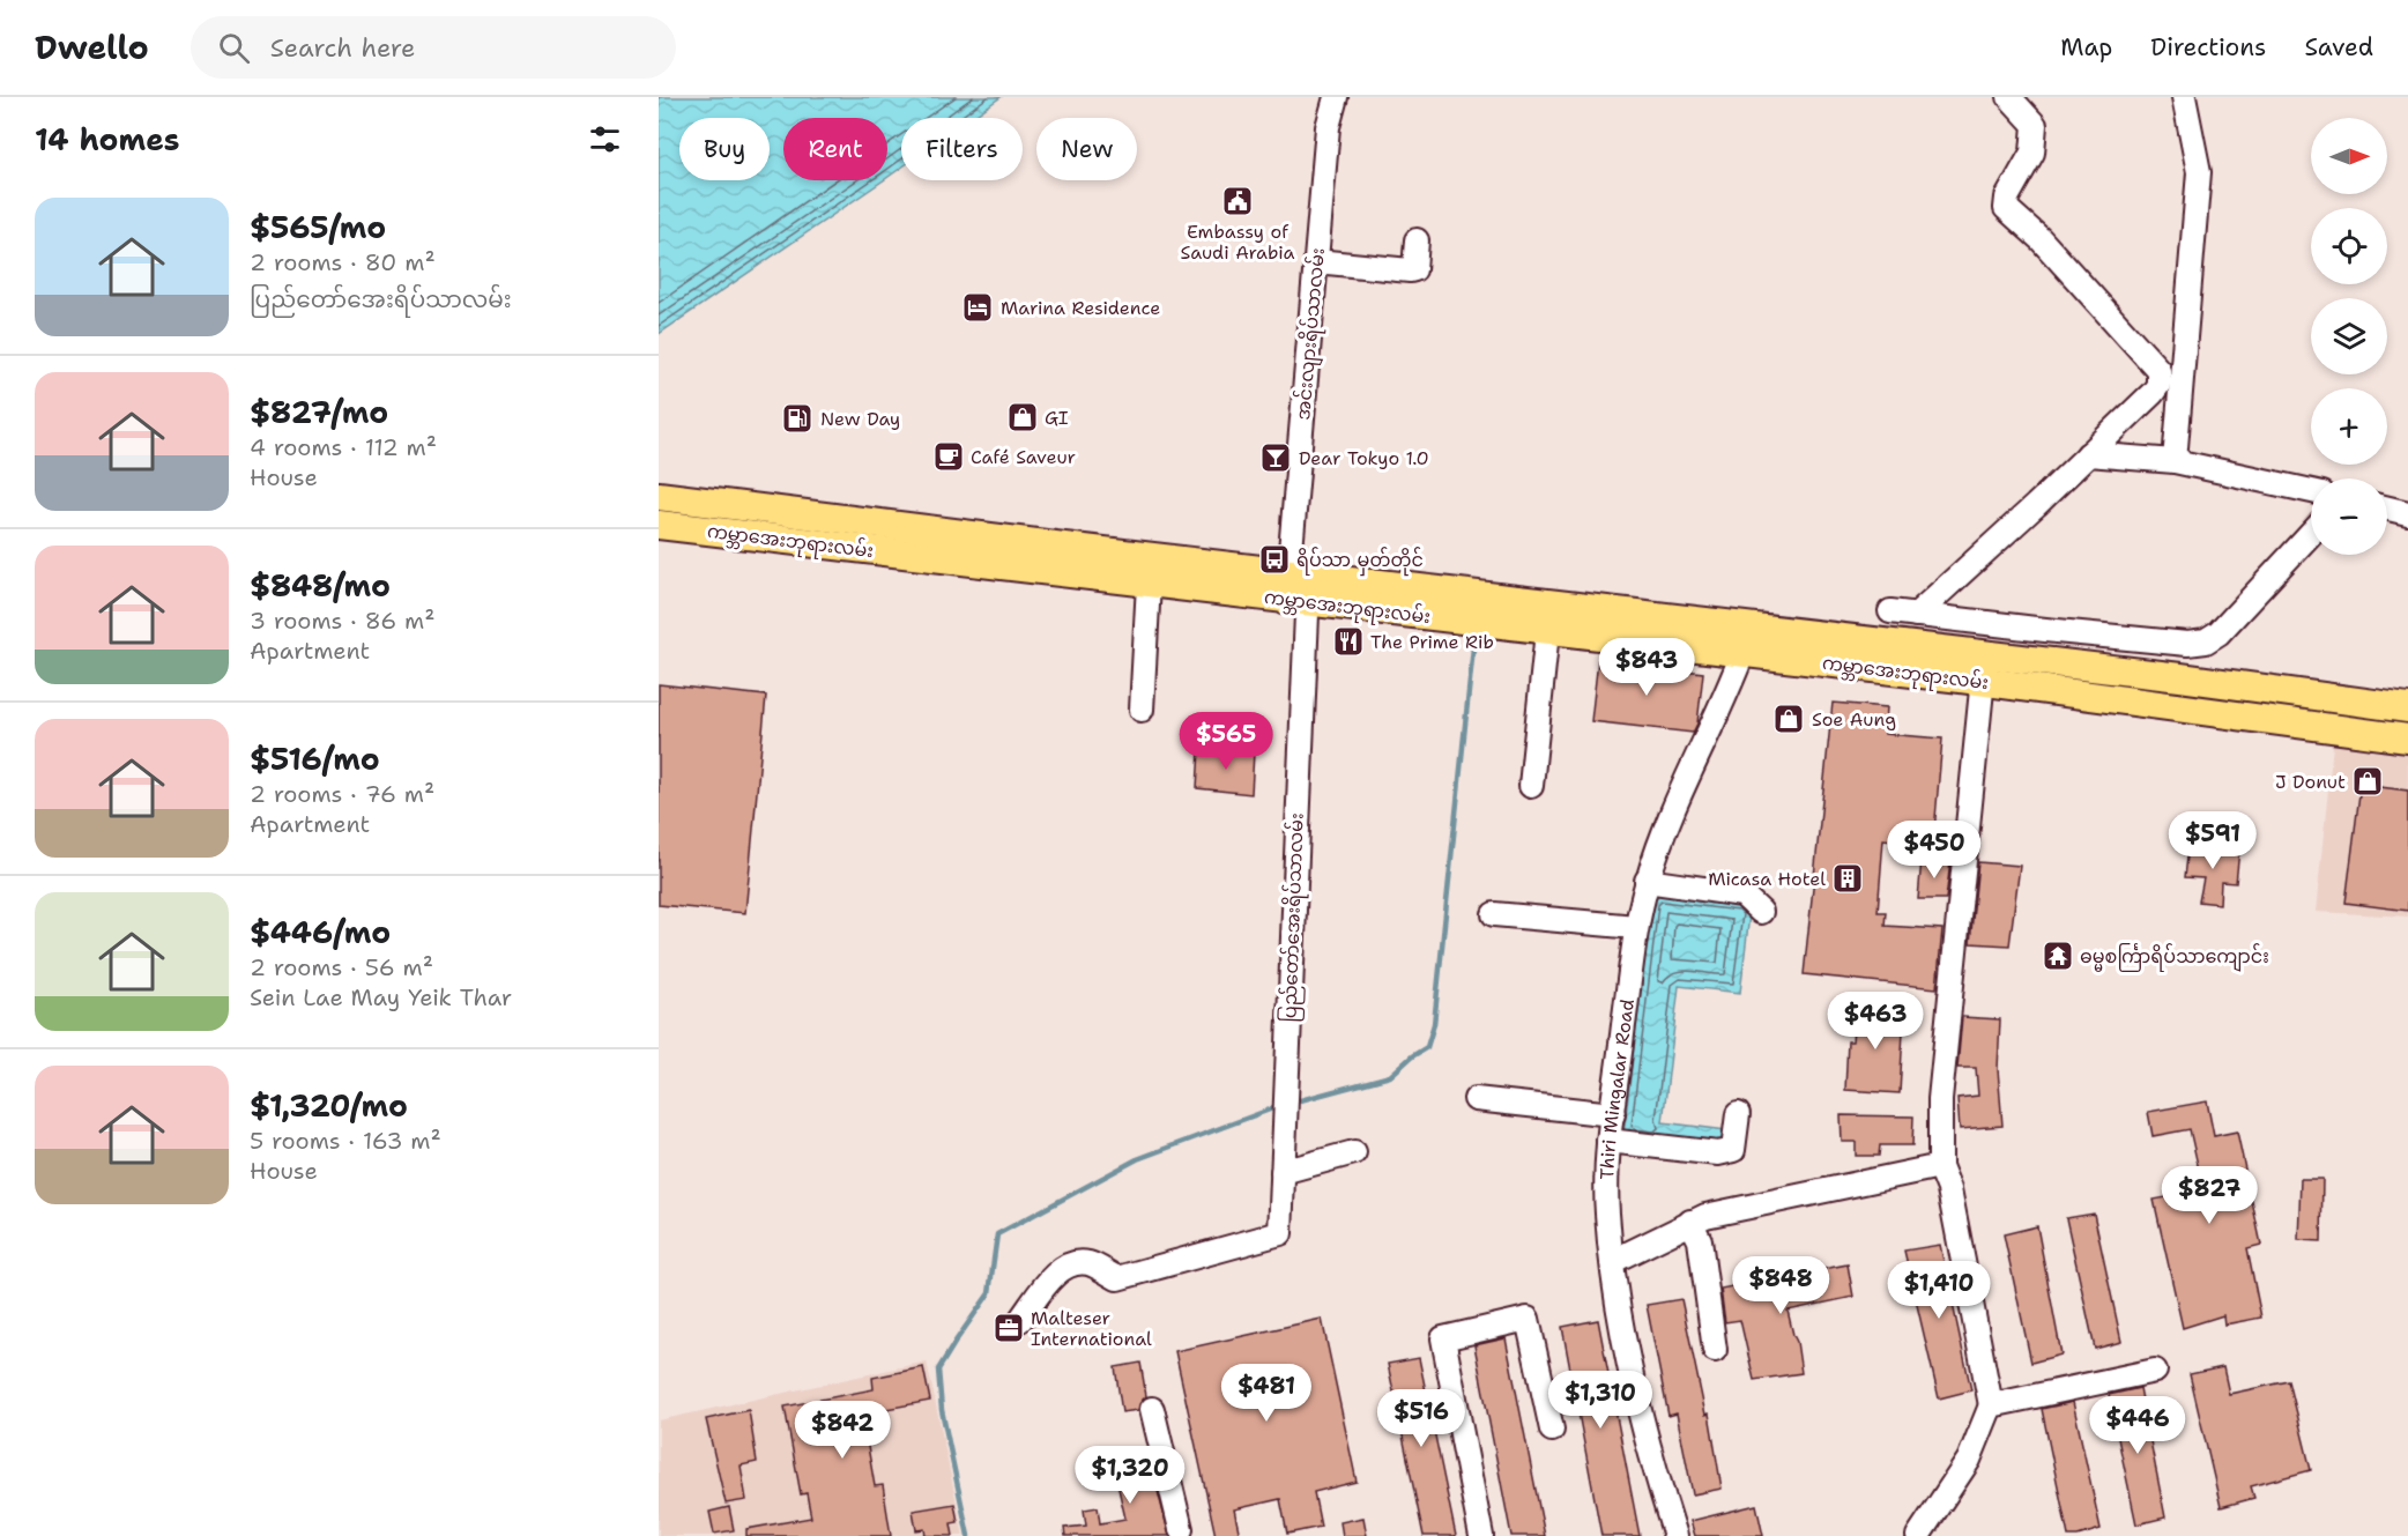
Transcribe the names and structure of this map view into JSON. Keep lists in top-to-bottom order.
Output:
{
  "streets": {
    "main road": ["ကမ္ဘာအေးဘုရားလမ်း"],
    "street": ["အင်းလျားရိပ်သာလမ်း", "ပြည်တော်အေးရိပ်သာလမ်း", "Thiri Mingalar Road"]
  },
  "crossings": [
    ["အင်းလျားရိပ်သာလမ်း", "ကမ္ဘာအေးဘုရားလမ်း"],
    ["အင်းလျားရိပ်သာလမ်း", "ပြည်တော်အေးရိပ်သာလမ်း"],
    ["ကမ္ဘာအေးဘုရားလမ်း", "ပြည်တော်အေးရိပ်သာလမ်း"],
    ["ကမ္ဘာအေးဘုရားလမ်း", "Thiri Mingalar Road"]
  ],
  "places": {
    "public building": ["Embassy of Saudi Arabia"],
    "hotel": ["Marina Residence"],
    "shop": ["GI", "Soe Aung", "J Donut"],
    "fuel station": ["New Day"],
    "cafe": ["Café Saveur"],
    "bar": ["Dear Tokyo 1.0"],
    "bus stop": ["ရိပ်သာ မှတ်တိုင်"],
    "restaurant": ["The Prime Rib"],
    "building": ["Micasa Hotel"],
    "temple": ["ဓမ္မစင်္ကြာရိပ်သာကျောင်း"],
    "office": ["Malteser International"]
  },
  "north": "right",
  "page": {
    "header": "Dwello",
    "search": "Search here",
    "nav": ["Map", "Directions", "Saved"],
    "heading": "14 homes",
    "map_buttons": ["+", "−"],
    "chip": [
      "Buy",
      "Rent",
      "Filters",
      "New"
    ],
    "list": [
      {
        "name": "$565/mo",
        "note": "2 rooms · 80 m² · ပြည်တော်အေးရိပ်သာလမ်း"
      },
      {
        "name": "$827/mo",
        "note": "4 rooms · 112 m² · House"
      },
      {
        "name": "$848/mo",
        "note": "3 rooms · 86 m² · Apartment"
      },
      {
        "name": "$516/mo",
        "note": "2 rooms · 76 m² · Apartment"
      },
      {
        "name": "$446/mo",
        "note": "2 rooms · 56 m² · Sein Lae May Yeik Thar"
      },
      {
        "name": "$1,320/mo",
        "note": "5 rooms · 163 m² · House"
      }
    ],
    "price": [
      "$843",
      "$565",
      "$591",
      "$450",
      "$463",
      "$827",
      "$848",
      "$1,410",
      "$481",
      "$1,310",
      "$516",
      "$446",
      "$842",
      "$1,320"
    ]
  }
}
